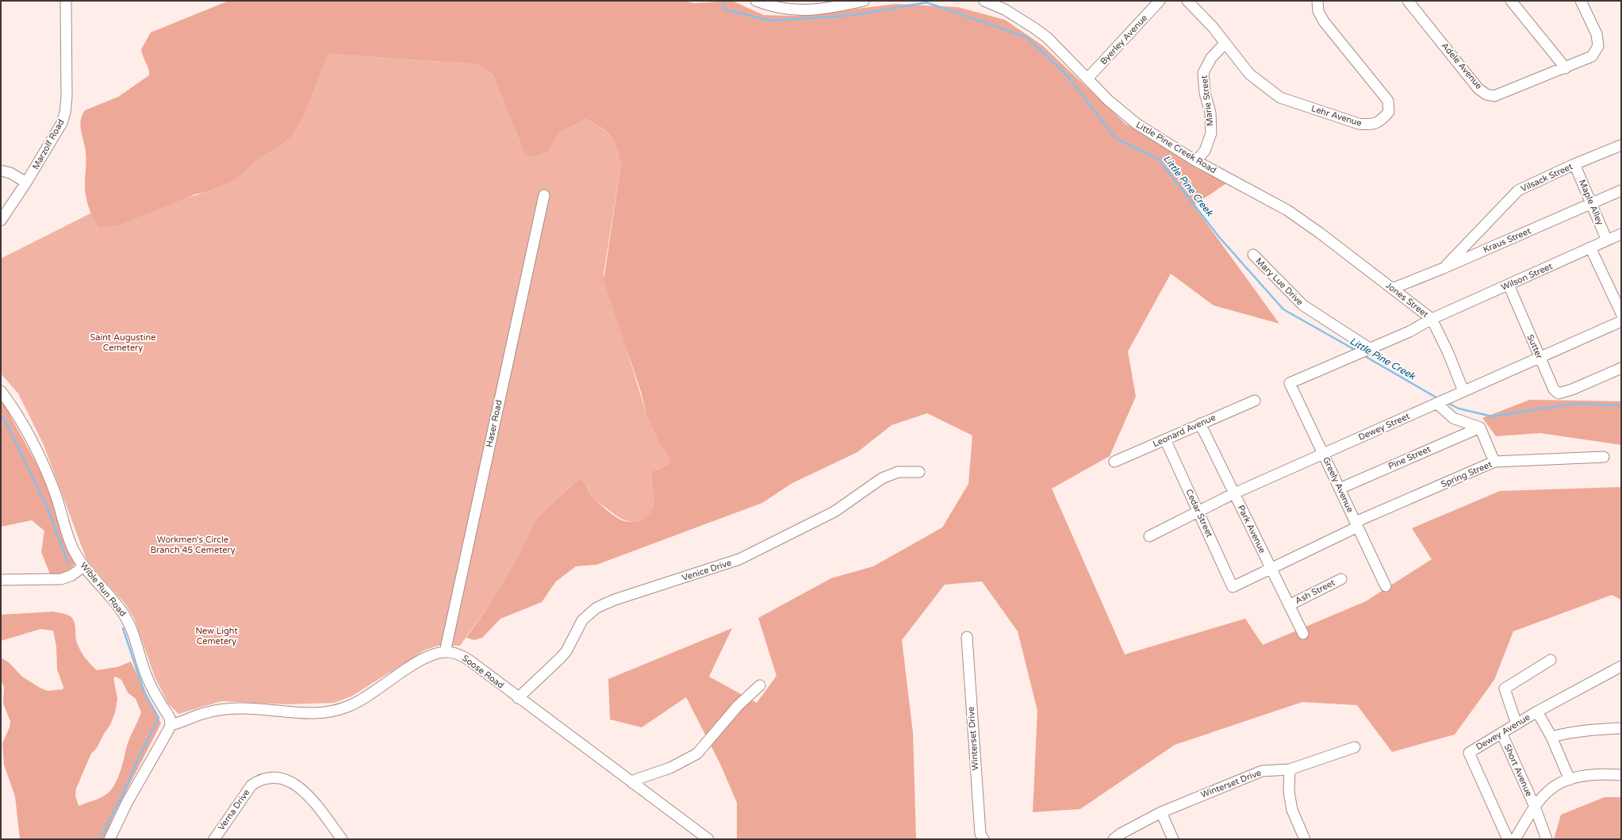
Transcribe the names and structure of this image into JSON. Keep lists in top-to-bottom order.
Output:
{
  "streets": {
    "street": [
      "Byerley Avenue",
      "Adele Avenue",
      "Marie Street",
      "Lehr Avenue",
      "Marzolf Road",
      "Little Pine Creek Road",
      "Vilsack Street",
      "Maple Alley",
      "Kraus Street",
      "Wilson Street",
      "Mary Lue Drive",
      "Jones Street",
      "Sutter",
      "Haser Road",
      "Dewey Street",
      "Leonard Avenue",
      "Pine Street",
      "Spring Street",
      "Greely Avenue",
      "Cedar Street",
      "Park Avenue",
      "Venice Drive",
      "Wible Run Road",
      "Ash Street",
      "Soose Road",
      "Dewey Avenue",
      "Winterset Drive",
      "Short Avenue",
      "Verna Drive"
    ]
  },
  "crossings": [
    ["Byerley Avenue", "Little Pine Creek Road"],
    ["Marie Street", "Lehr Avenue"],
    ["Marie Street", "Little Pine Creek Road"],
    ["Little Pine Creek Road", "Jones Street"],
    ["Vilsack Street", "Maple Alley"],
    ["Vilsack Street", "Kraus Street"],
    ["Maple Alley", "Kraus Street"],
    ["Maple Alley", "Wilson Street"],
    ["Kraus Street", "Jones Street"],
    ["Wilson Street", "Jones Street"],
    ["Wilson Street", "Sutter"],
    ["Mary Lue Drive", "Greely Avenue"],
    ["Jones Street", "Dewey Street"],
    ["Sutter", "Dewey Street"],
    ["Haser Road", "Soose Road"],
    ["Dewey Street", "Greely Avenue"],
    ["Dewey Street", "Cedar Street"],
    ["Dewey Street", "Park Avenue"],
    ["Leonard Avenue", "Cedar Street"],
    ["Leonard Avenue", "Park Avenue"],
    ["Pine Street", "Greely Avenue"],
    ["Spring Street", "Greely Avenue"],
    ["Spring Street", "Cedar Street"],
    ["Spring Street", "Park Avenue"],
    ["Park Avenue", "Ash Street"],
    ["Venice Drive", "Soose Road"],
    ["Wible Run Road", "Soose Road"],
    ["Dewey Avenue", "Short Avenue"]
  ],
  "water": ["Little Pine Creek"],
  "parks": ["Saint Augustine Cemetery", "Workmen's Circle Branch 45 Cemetery", "New Light Cemetery"]
}
